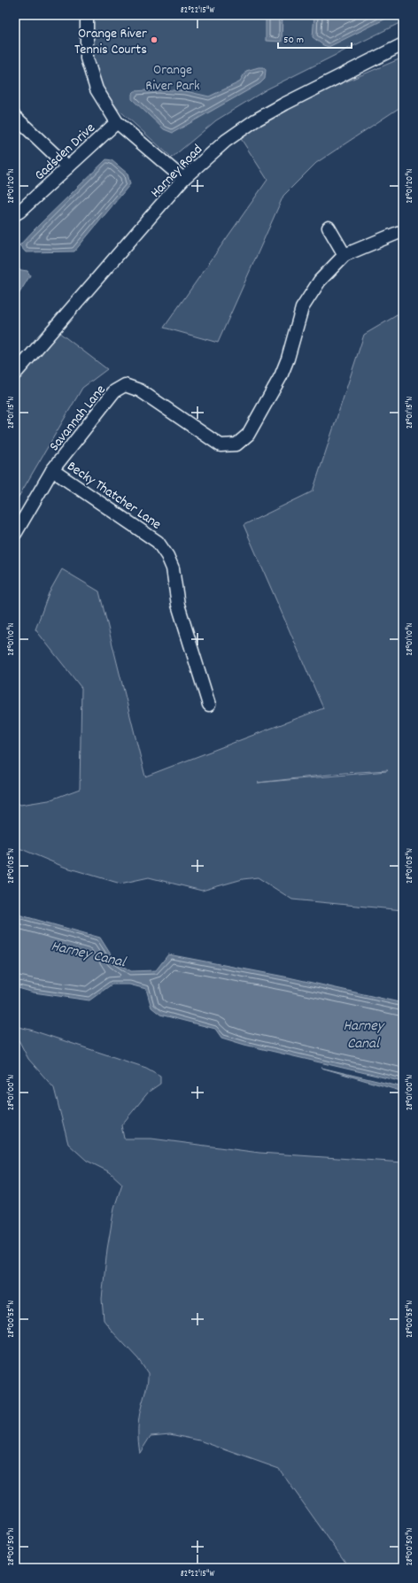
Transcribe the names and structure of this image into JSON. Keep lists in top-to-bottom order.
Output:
{
  "streets": {
    "street": [
      "Gadsden Drive",
      "Harney Road",
      "Savannah Lane",
      "Becky Thatcher Lane"
    ]
  },
  "crossings": [
    ["Savannah Lane", "Becky Thatcher Lane"]
  ],
  "water": ["Harney Canal"],
  "parks": ["Orange River Park"],
  "places": ["Orange River Tennis Courts"],
  "scale_bar": "50 m",
  "coordinates": [
    "82°22'15\"W",
    "28°01'20\"N",
    "28°01'15\"N",
    "28°01'10\"N",
    "28°01'05\"N",
    "28°01'00\"N",
    "28°00'55\"N",
    "28°00'50\"N"
  ]
}
